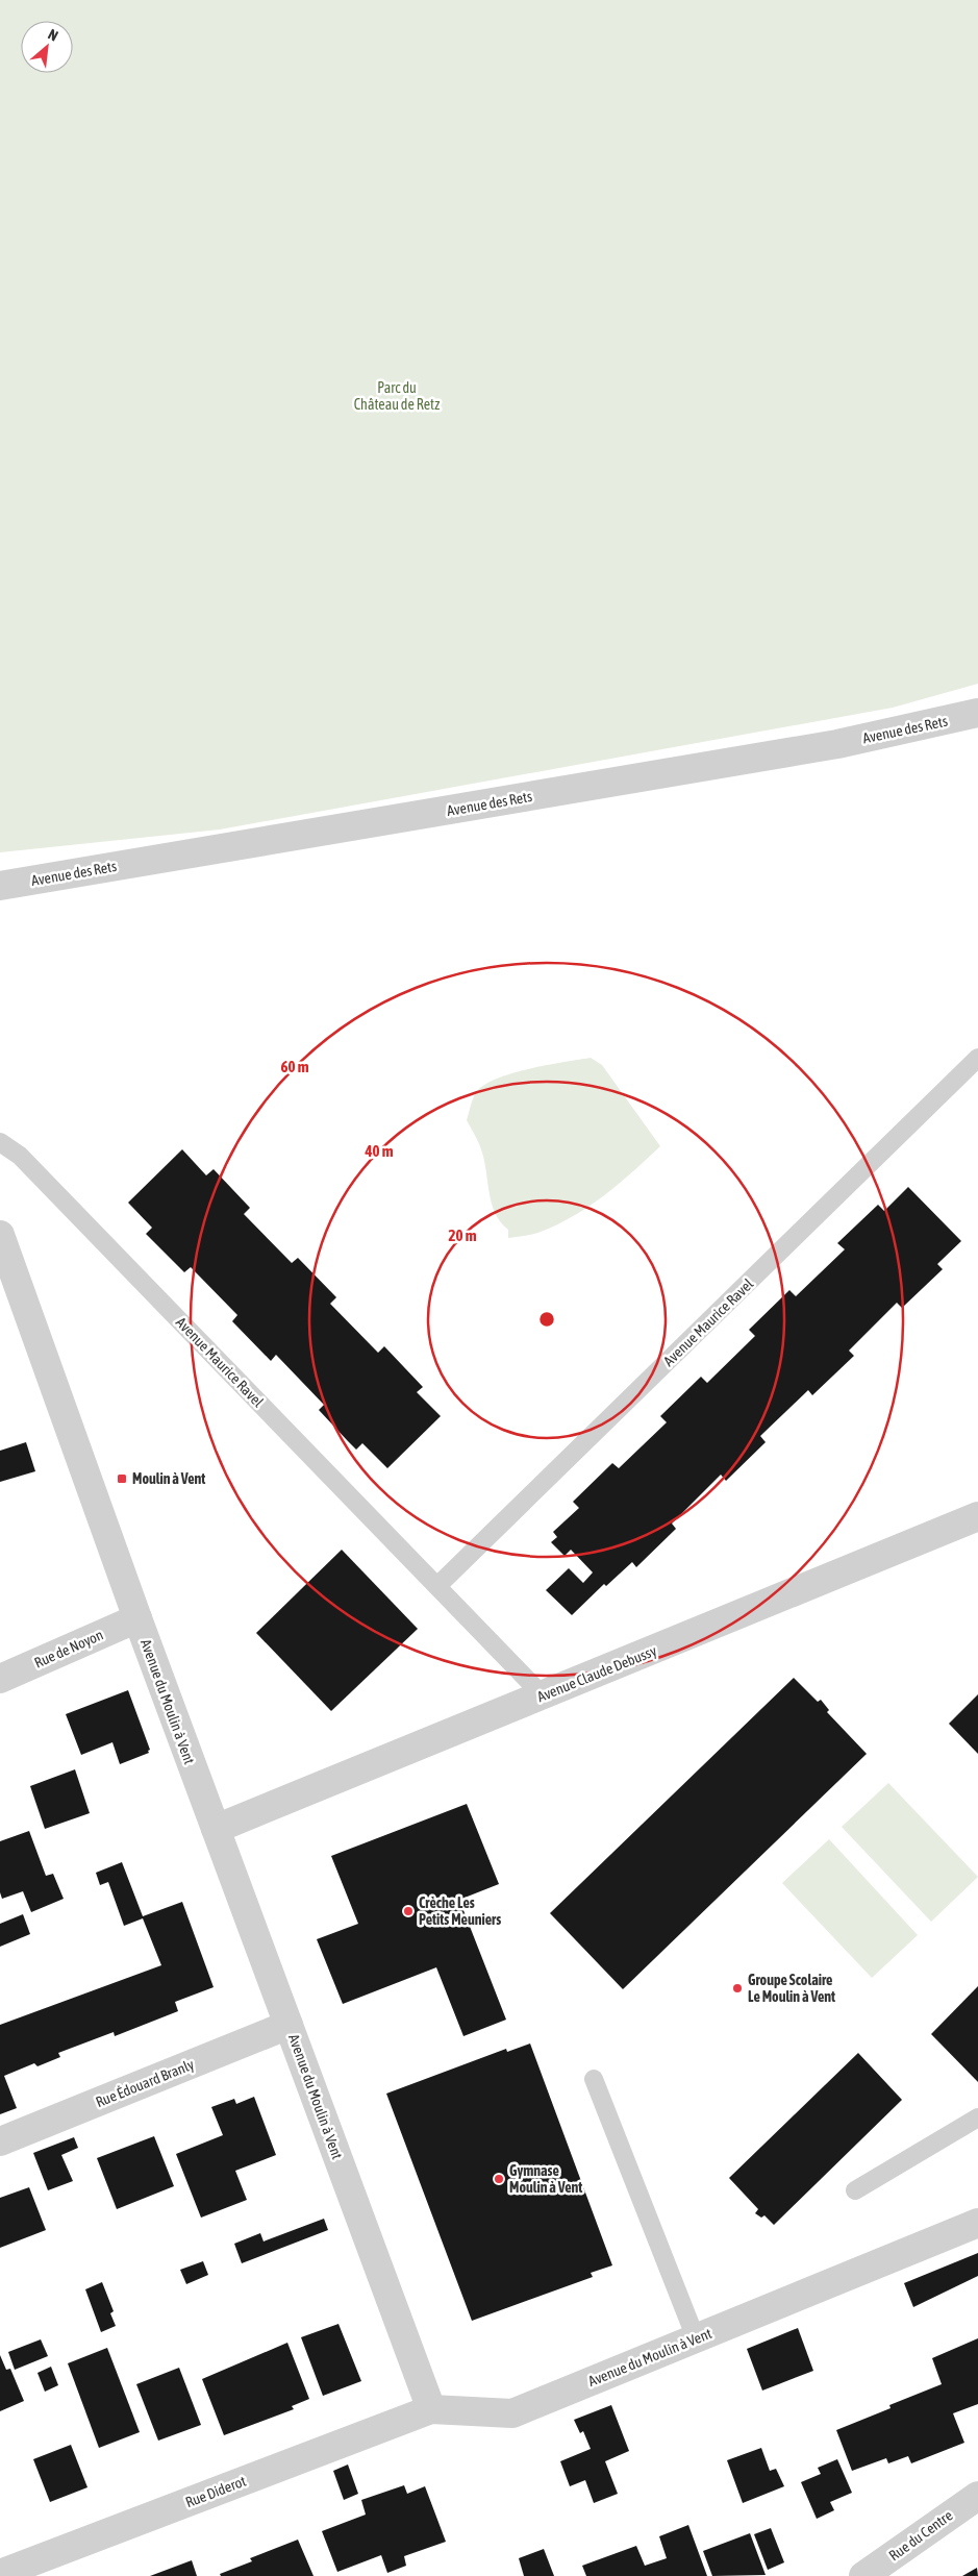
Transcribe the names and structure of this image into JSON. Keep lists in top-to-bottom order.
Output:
{
  "streets": {
    "street": [
      "Avenue des Rets",
      "Rue de Noyon",
      "Avenue Claude Debussy",
      "Avenue du Moulin à Vent",
      "Rue Édouard Branly",
      "Rue Diderot",
      "Rue du Centre"
    ],
    "lane": ["Avenue Maurice Ravel"]
  },
  "crossings": [
    ["Avenue Maurice Ravel", "Avenue Claude Debussy"],
    ["Rue de Noyon", "Avenue du Moulin à Vent"],
    ["Avenue Claude Debussy", "Avenue du Moulin à Vent"],
    ["Avenue du Moulin à Vent", "Rue Édouard Branly"],
    ["Avenue du Moulin à Vent", "Rue Diderot"]
  ],
  "parks": ["Parc du Château de Retz"],
  "places": {
    "transit": ["Moulin à Vent"],
    "other": ["Crèche Les Petits Meuniers", "Groupe Scolaire Le Moulin à Vent", "Gymnase Moulin à Vent"]
  },
  "north": "top right",
  "rings": ["60 m", "40 m", "20 m"]
}
